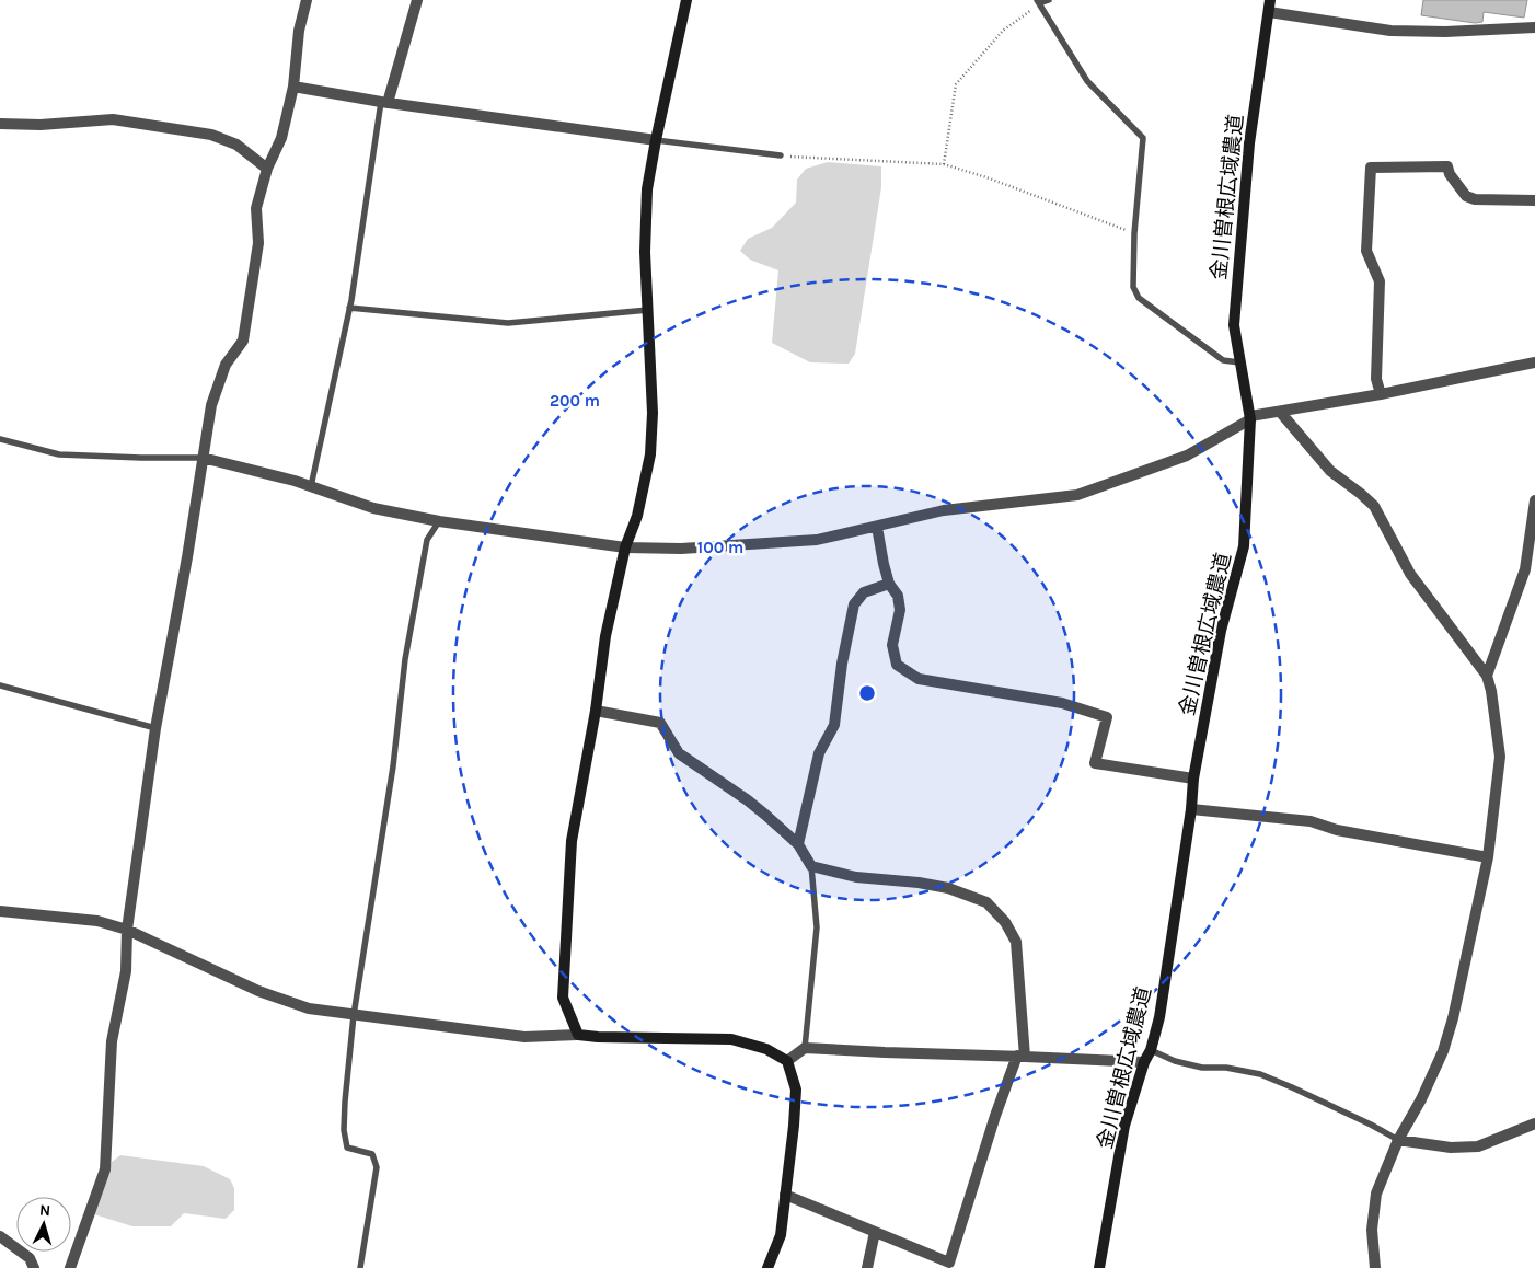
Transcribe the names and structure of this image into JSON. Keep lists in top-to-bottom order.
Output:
{
  "streets": {
    "street": ["金川曽根広域農道"]
  },
  "north": "top",
  "rings": ["200 m", "100 m"]
}
